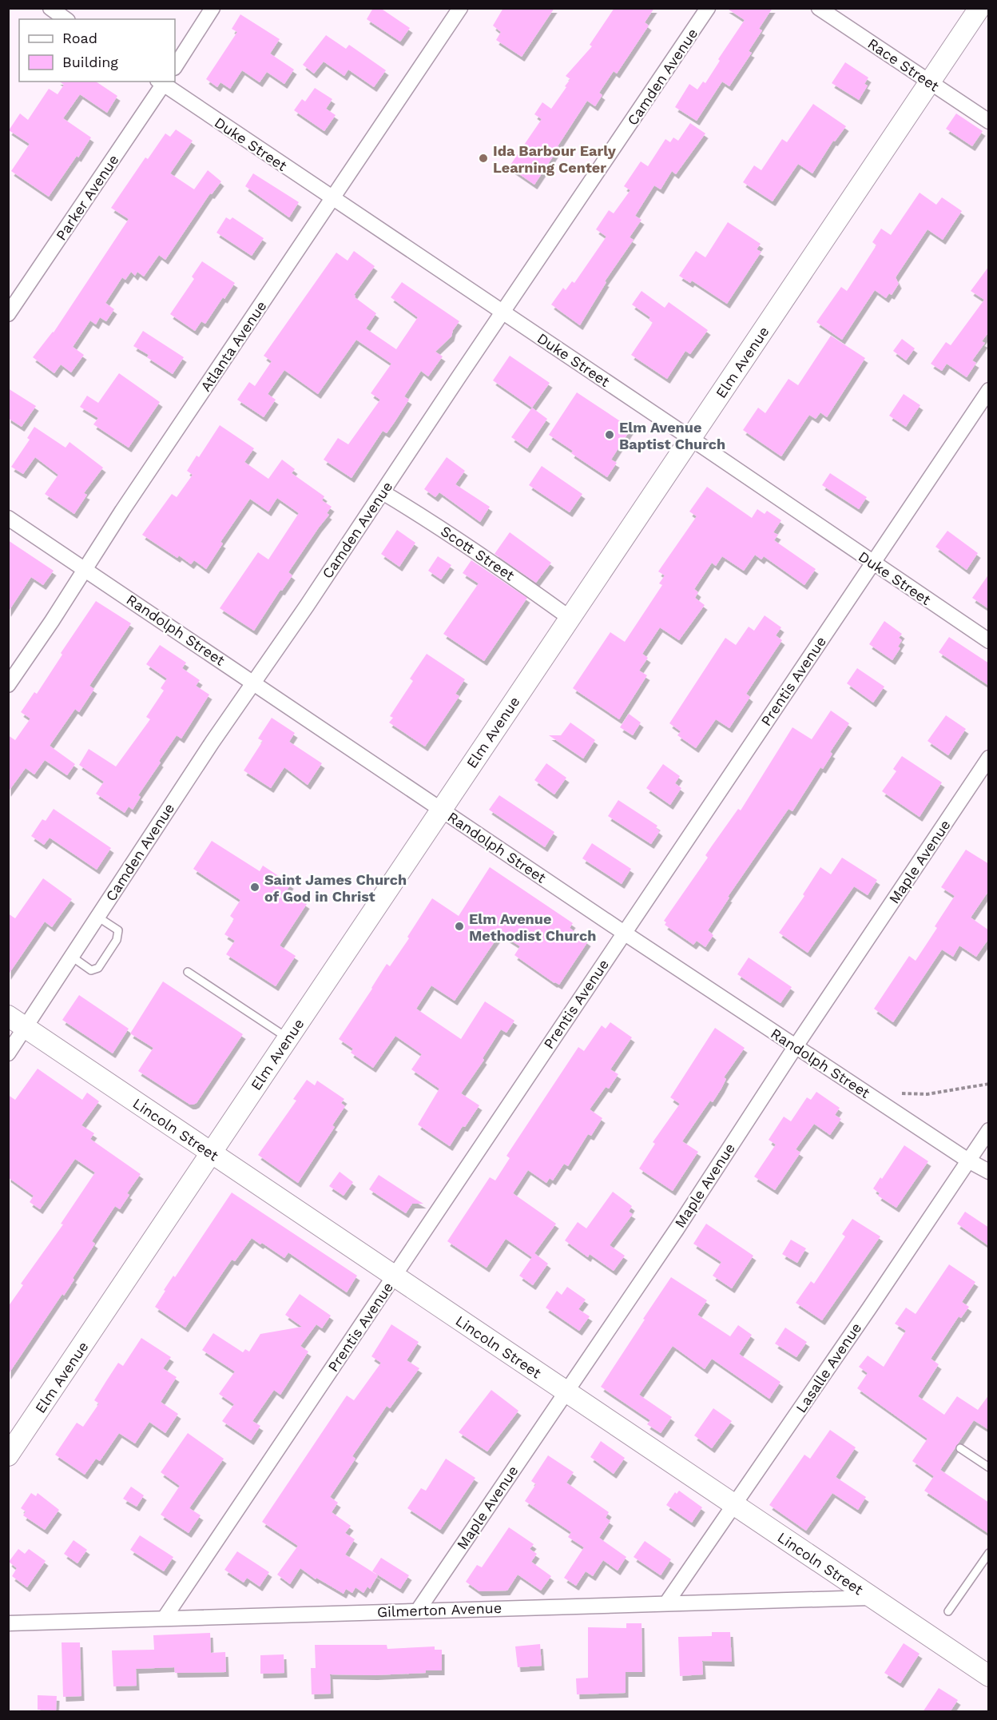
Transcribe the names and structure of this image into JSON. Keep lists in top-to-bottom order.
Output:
{
  "streets": {
    "main road": ["Elm Avenue", "Lincoln Street"],
    "street": [
      "Race Street",
      "Camden Avenue",
      "Duke Street",
      "Parker Avenue",
      "Atlanta Avenue",
      "Scott Street",
      "Randolph Street",
      "Prentis Avenue",
      "Maple Avenue",
      "Lasalle Avenue",
      "Gilmerton Avenue"
    ]
  },
  "crossings": [
    ["Race Street", "Elm Avenue"],
    ["Camden Avenue", "Duke Street"],
    ["Camden Avenue", "Scott Street"],
    ["Camden Avenue", "Randolph Street"],
    ["Camden Avenue", "Lincoln Street"],
    ["Duke Street", "Parker Avenue"],
    ["Duke Street", "Atlanta Avenue"],
    ["Duke Street", "Elm Avenue"],
    ["Duke Street", "Prentis Avenue"],
    ["Atlanta Avenue", "Randolph Street"],
    ["Elm Avenue", "Scott Street"],
    ["Elm Avenue", "Randolph Street"],
    ["Elm Avenue", "Lincoln Street"],
    ["Randolph Street", "Prentis Avenue"],
    ["Randolph Street", "Maple Avenue"],
    ["Randolph Street", "Lasalle Avenue"],
    ["Prentis Avenue", "Lincoln Street"],
    ["Prentis Avenue", "Gilmerton Avenue"],
    ["Maple Avenue", "Lincoln Street"],
    ["Maple Avenue", "Gilmerton Avenue"],
    ["Lincoln Street", "Lasalle Avenue"],
    ["Lincoln Street", "Gilmerton Avenue"],
    ["Lasalle Avenue", "Gilmerton Avenue"]
  ],
  "places": [
    "Ida Barbour Early Learning Center",
    "Elm Avenue Baptist Church",
    "Saint James Church of God in Christ",
    "Elm Avenue Methodist Church"
  ],
  "legend": ["Road", "Building"]
}
